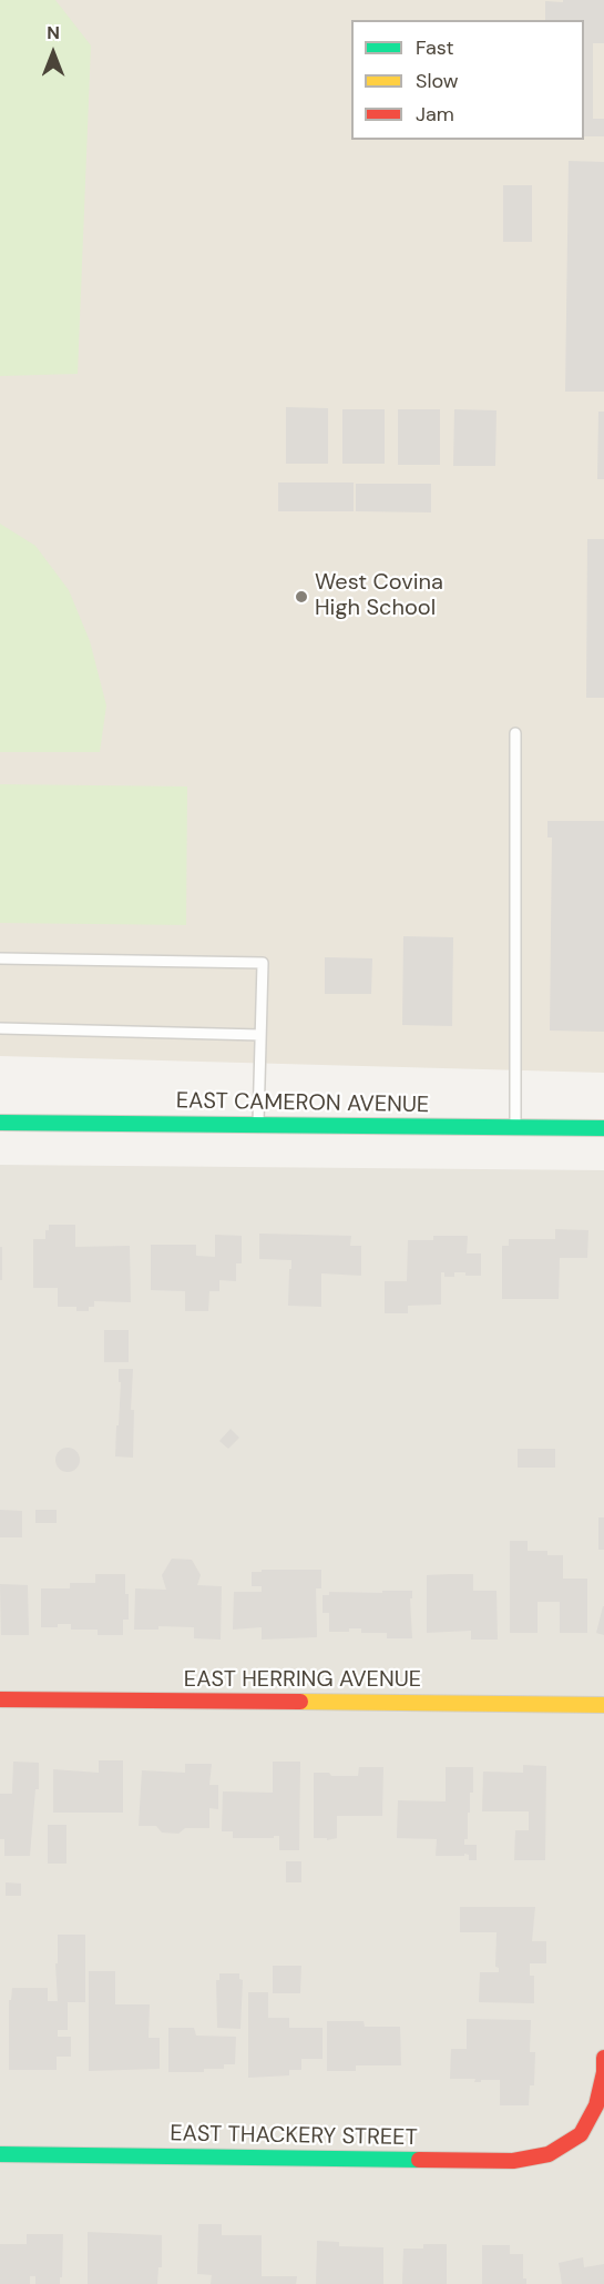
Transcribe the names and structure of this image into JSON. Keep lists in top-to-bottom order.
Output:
{
  "streets": {
    "street": ["EAST CAMERON AVENUE", "EAST HERRING AVENUE", "EAST THACKERY STREET"]
  },
  "places": ["West Covina High School"],
  "legend": ["Fast", "Slow", "Jam"],
  "north": "top"
}
